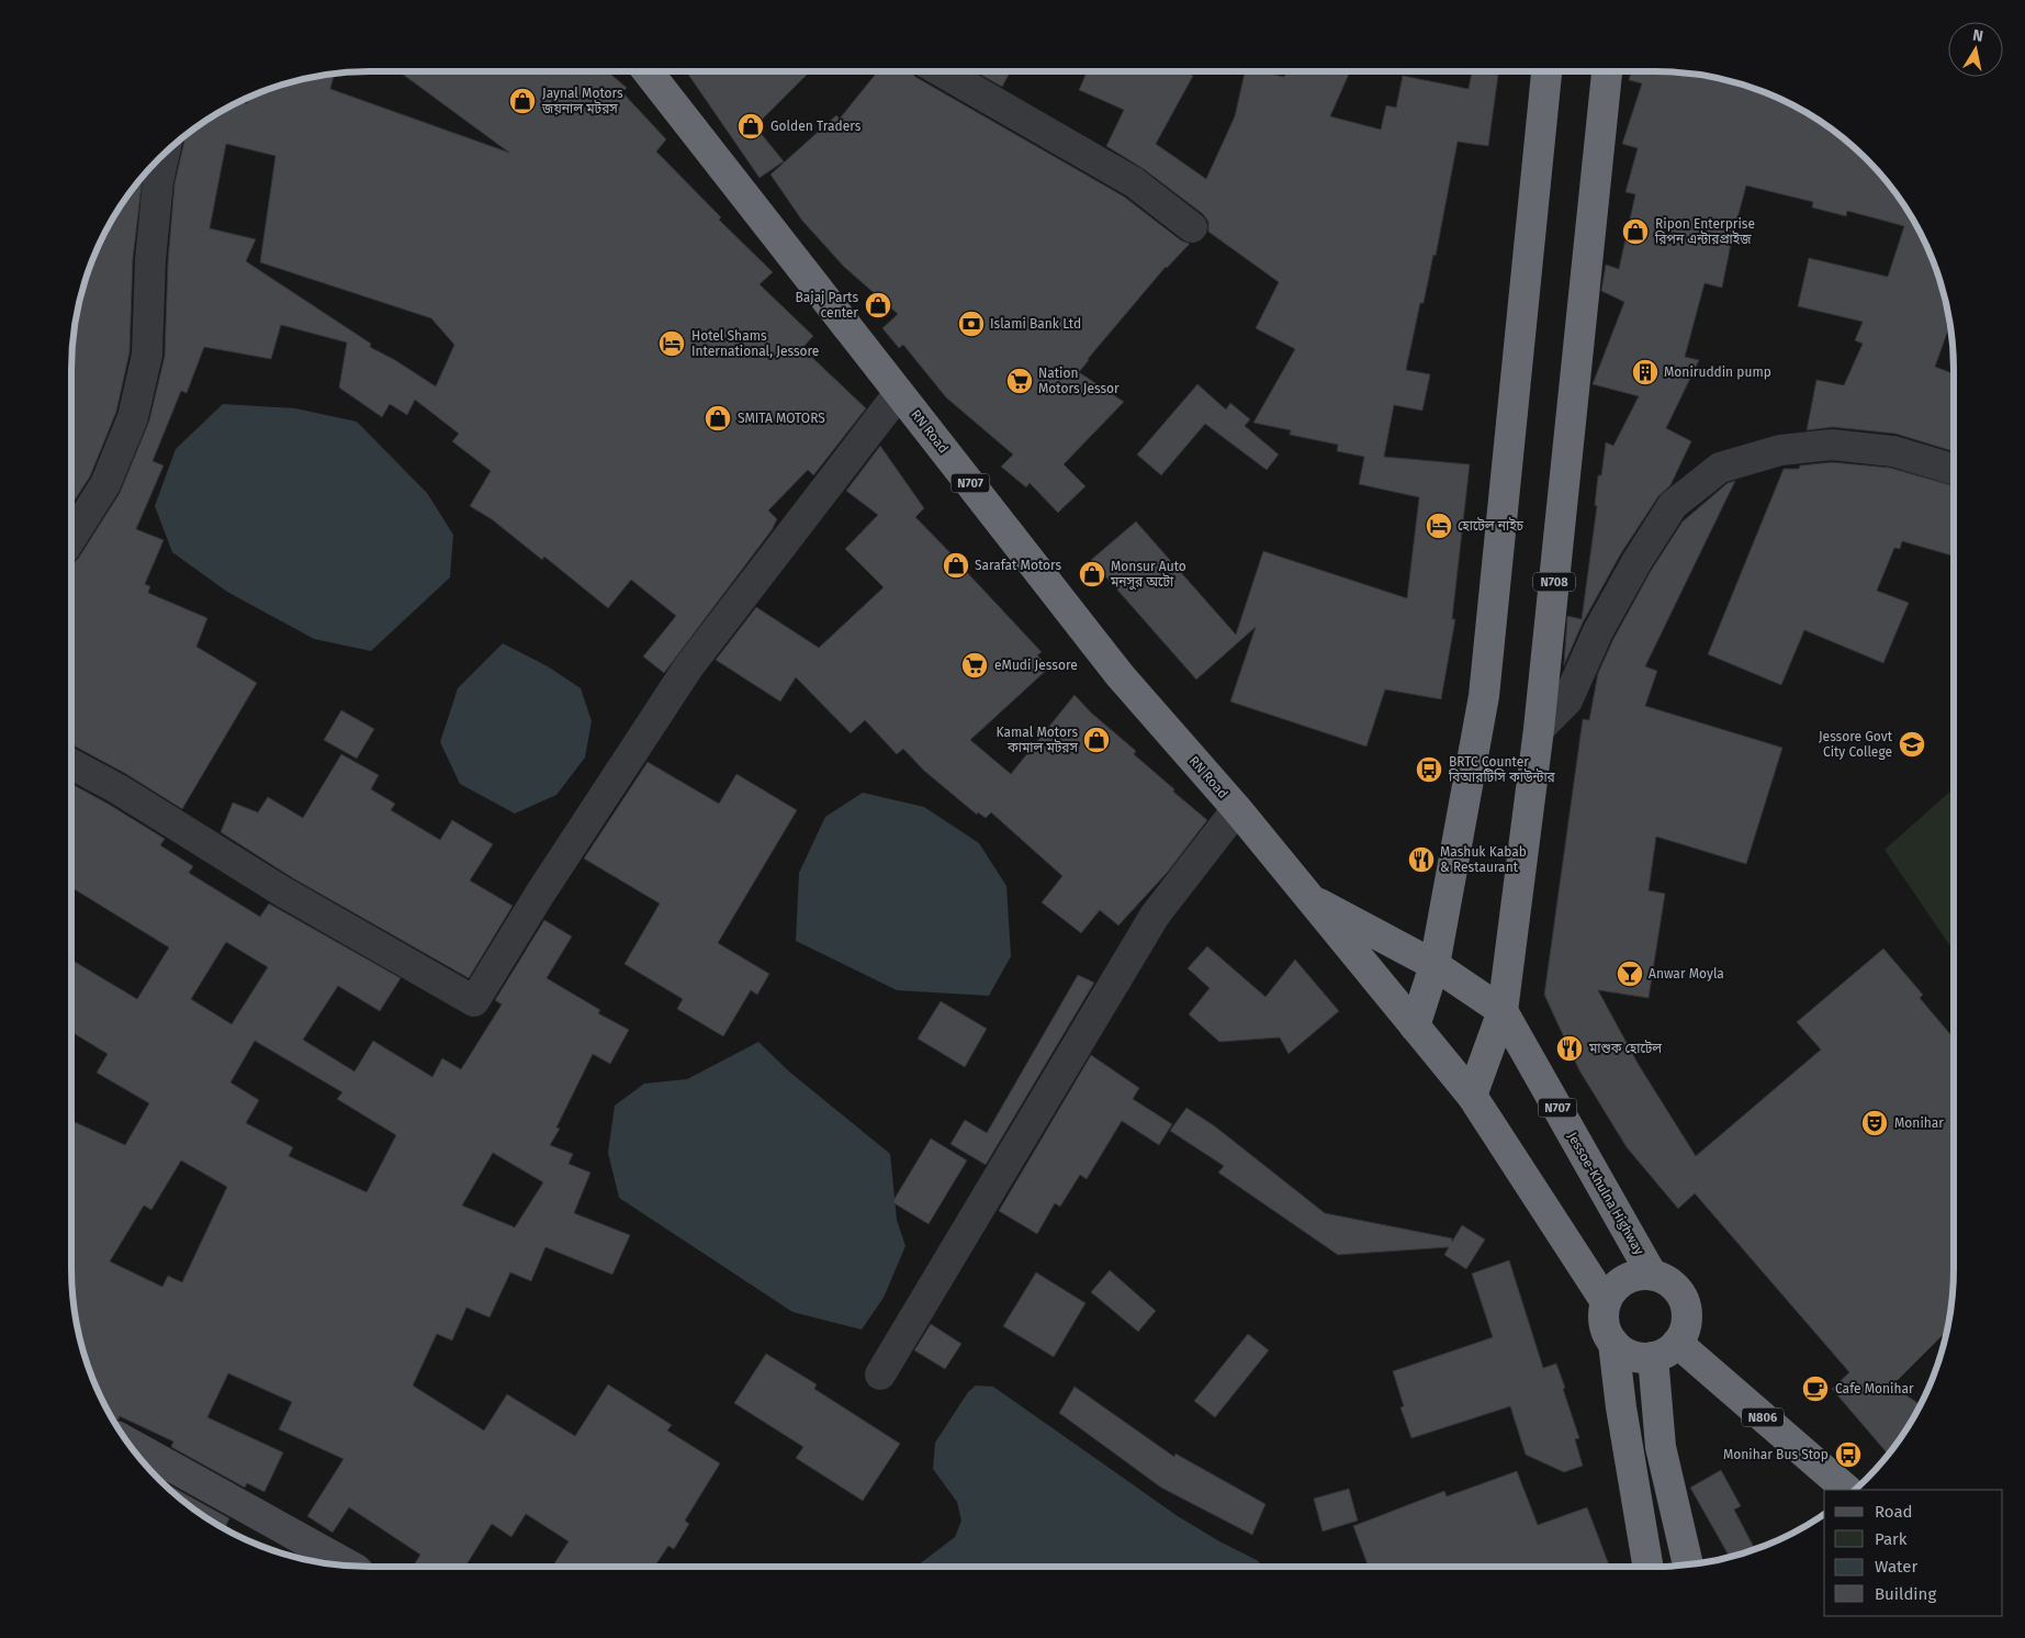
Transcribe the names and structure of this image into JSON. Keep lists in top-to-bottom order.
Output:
{
  "streets": {
    "highway": [
      "RN Road",
      "N707",
      "N708",
      "Jessoe-Khulna Highway",
      "N806"
    ]
  },
  "crossings": [
    ["RN Road", "N707"],
    ["RN Road", "Jessoe-Khulna Highway"],
    ["N707", "N708"],
    ["N707", "Jessoe-Khulna Highway"],
    ["N707", "N806"],
    ["N708", "Jessoe-Khulna Highway"],
    ["Jessoe-Khulna Highway", "N806"]
  ],
  "places": {
    "shop": [
      "Jaynal Motors জয়নাল মটরস",
      "Golden Traders",
      "Ripon Enterprise রিপন এন্টারপ্রাইজ",
      "Bajaj Parts center",
      "SMITA MOTORS",
      "Sarafat Motors",
      "Monsur Auto মনসুর অটো",
      "Kamal Motors কামাল মটরস"
    ],
    "bank": ["Islami Bank Ltd"],
    "hotel": ["Hotel Shams International, Jessore", "হোটেল নাইচ"],
    "building": ["Moniruddin pump"],
    "supermarket": ["Nation Motors Jessor", "eMudi Jessore"],
    "school or university": ["Jessore Govt City College"],
    "bus stop": ["BRTC Counter বিআরটিসি কাউন্টার", "Monihar Bus Stop"],
    "restaurant": ["Mashuk Kabab & Restaurant", "মাশুক হোটেল"],
    "bar": ["Anwar Moyla"],
    "theatre": ["Monihar"],
    "cafe": ["Cafe Monihar"]
  },
  "legend": [
    "Road",
    "Park",
    "Water",
    "Building"
  ],
  "north": "top"
}
